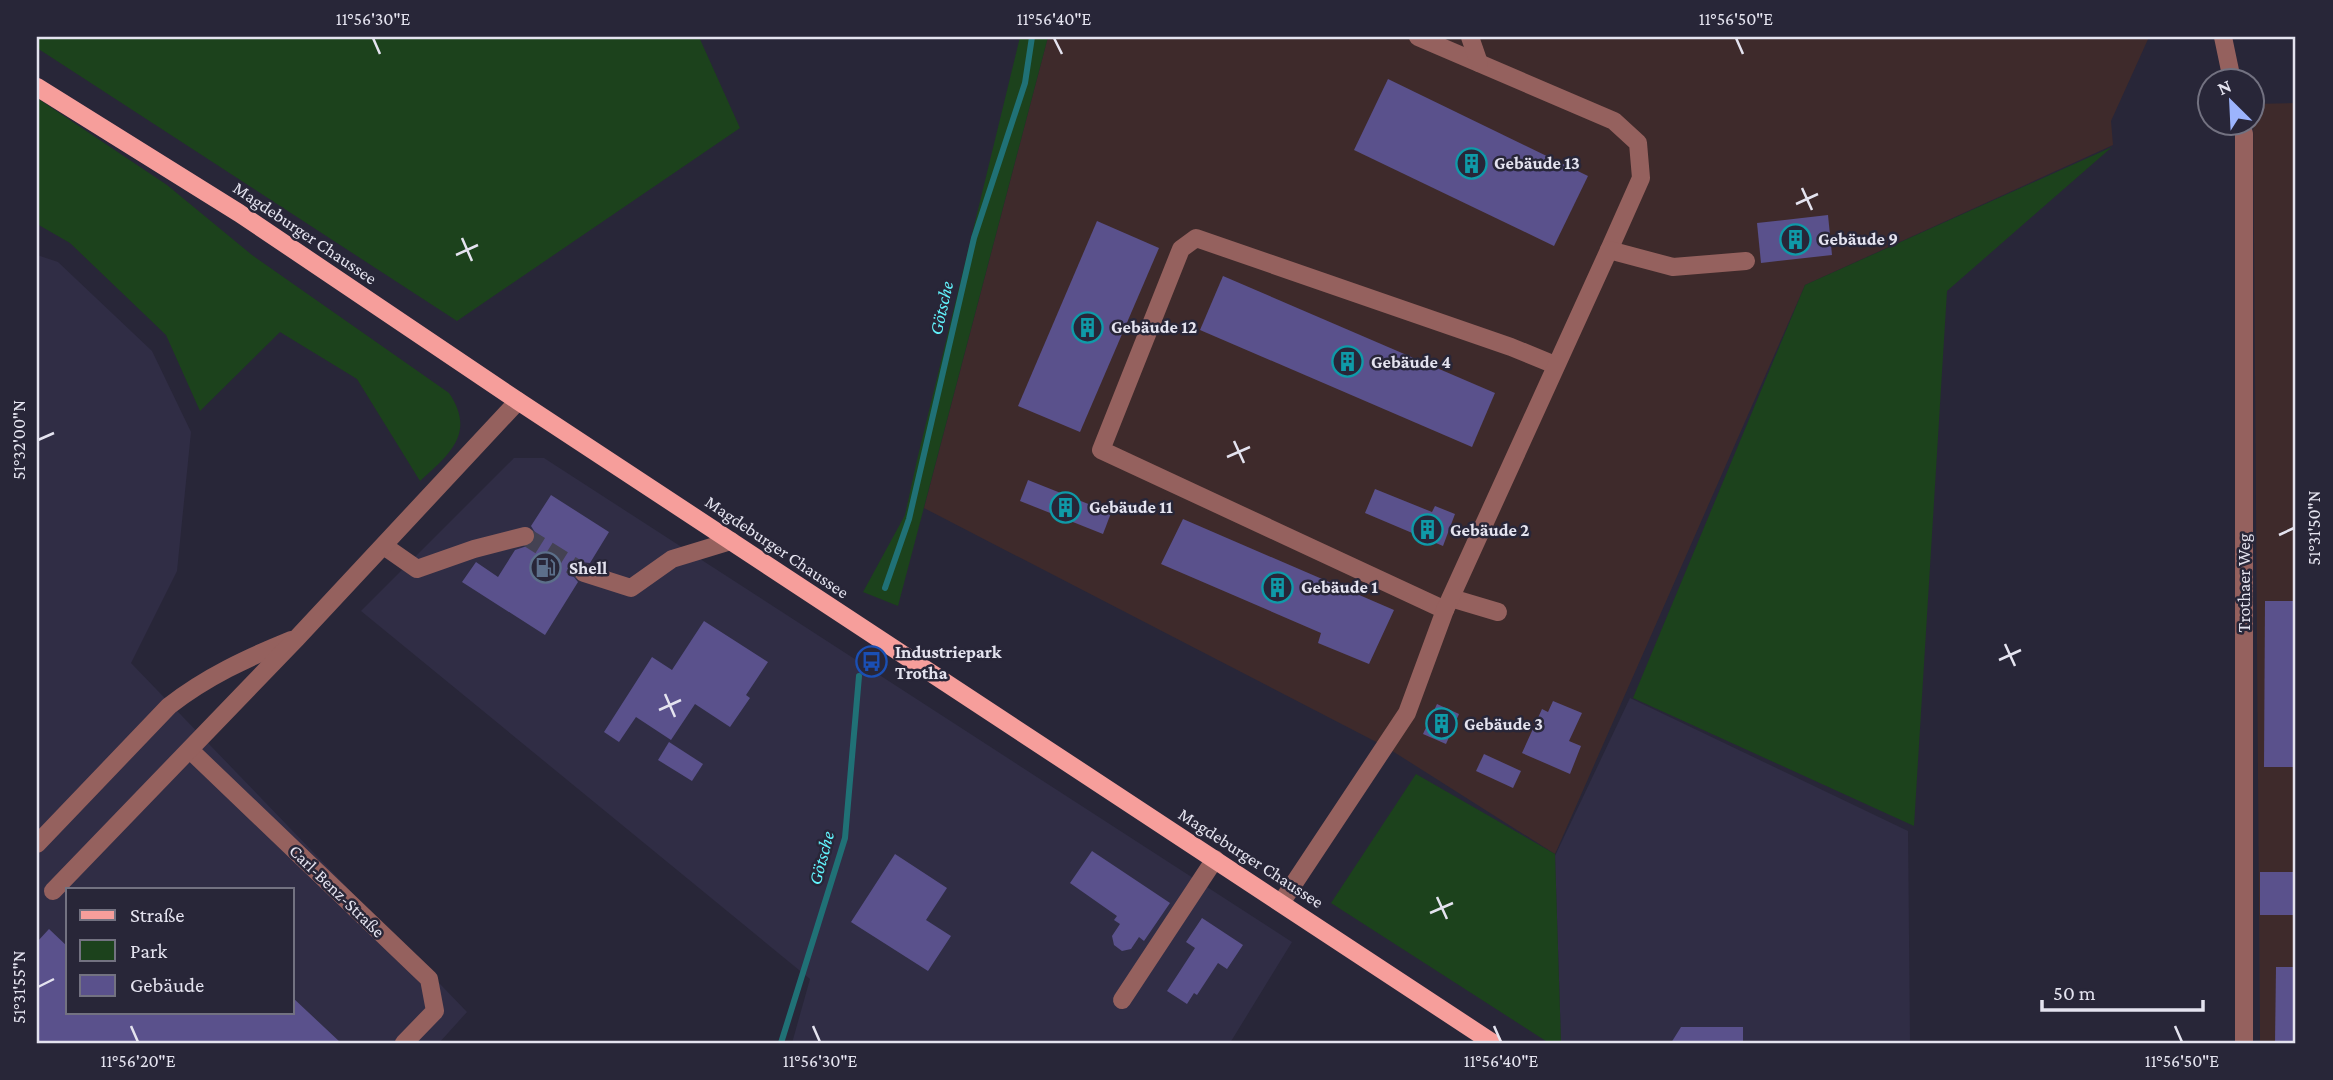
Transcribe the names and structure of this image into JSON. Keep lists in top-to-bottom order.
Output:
{
  "streets": {
    "main road": ["Magdeburger Chaussee"],
    "street": ["Trothaer Weg", "Carl-Benz-Straße"]
  },
  "water": ["Götsche"],
  "places": {
    "building": [
      "Gebäude 13",
      "Gebäude 9",
      "Gebäude 12",
      "Gebäude 4",
      "Gebäude 11",
      "Gebäude 2",
      "Gebäude 1",
      "Gebäude 3"
    ],
    "fuel station": ["Shell"],
    "bus stop": ["Industriepark Trotha"]
  },
  "legend": ["Straße", "Park", "Gebäude"],
  "scale_bar": "50 m",
  "north": "top left",
  "coordinates": [
    "11°56'30\"E",
    "11°56'40\"E",
    "11°56'50\"E",
    "51°32'00\"N",
    "51°31'50\"N",
    "51°31'55\"N",
    "11°56'20\"E"
  ]
}
